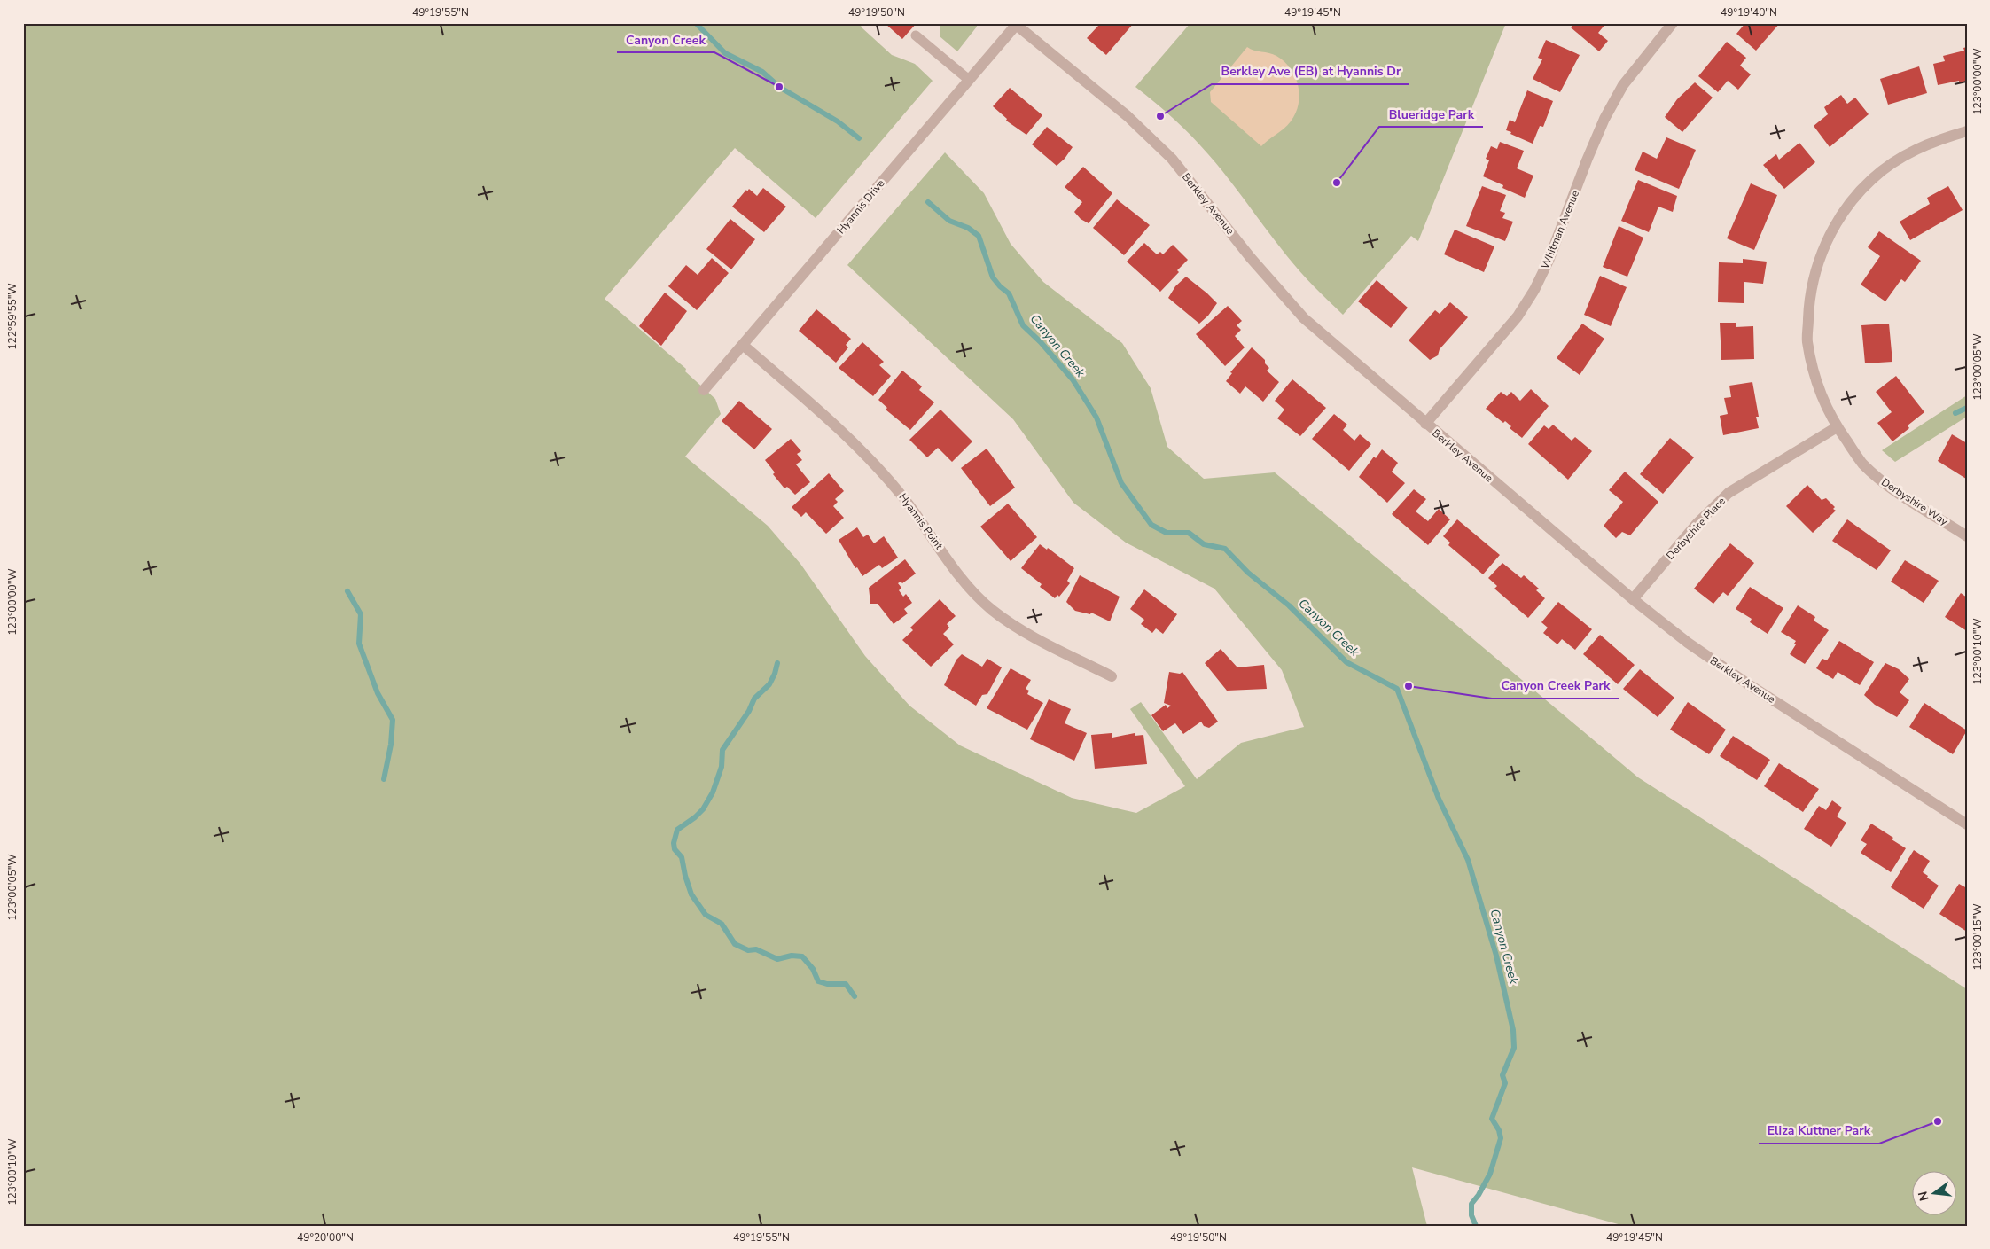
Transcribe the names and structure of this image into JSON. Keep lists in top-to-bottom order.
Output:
{
  "streets": {
    "street": [
      "Berkley Avenue",
      "Hyannis Drive",
      "Whitman Avenue",
      "Derbyshire Way",
      "Hyannis Point",
      "Derbyshire Place"
    ]
  },
  "crossings": [
    ["Berkley Avenue", "Hyannis Drive"],
    ["Berkley Avenue", "Whitman Avenue"],
    ["Berkley Avenue", "Derbyshire Place"],
    ["Hyannis Drive", "Hyannis Point"],
    ["Derbyshire Way", "Derbyshire Place"]
  ],
  "water": ["Canyon Creek"],
  "places": [
    "Canyon Creek",
    "Berkley Ave (EB) at Hyannis Dr",
    "Blueridge Park",
    "Canyon Creek Park",
    "Eliza Kuttner Park"
  ],
  "north": "left",
  "coordinates": [
    "49°19'55\"N",
    "49°19'50\"N",
    "49°19'45\"N",
    "49°19'40\"N",
    "123°00'00\"W",
    "122°59'55\"W",
    "123°00'05\"W",
    "123°00'10\"W",
    "123°00'15\"W",
    "49°20'00\"N"
  ]
}
